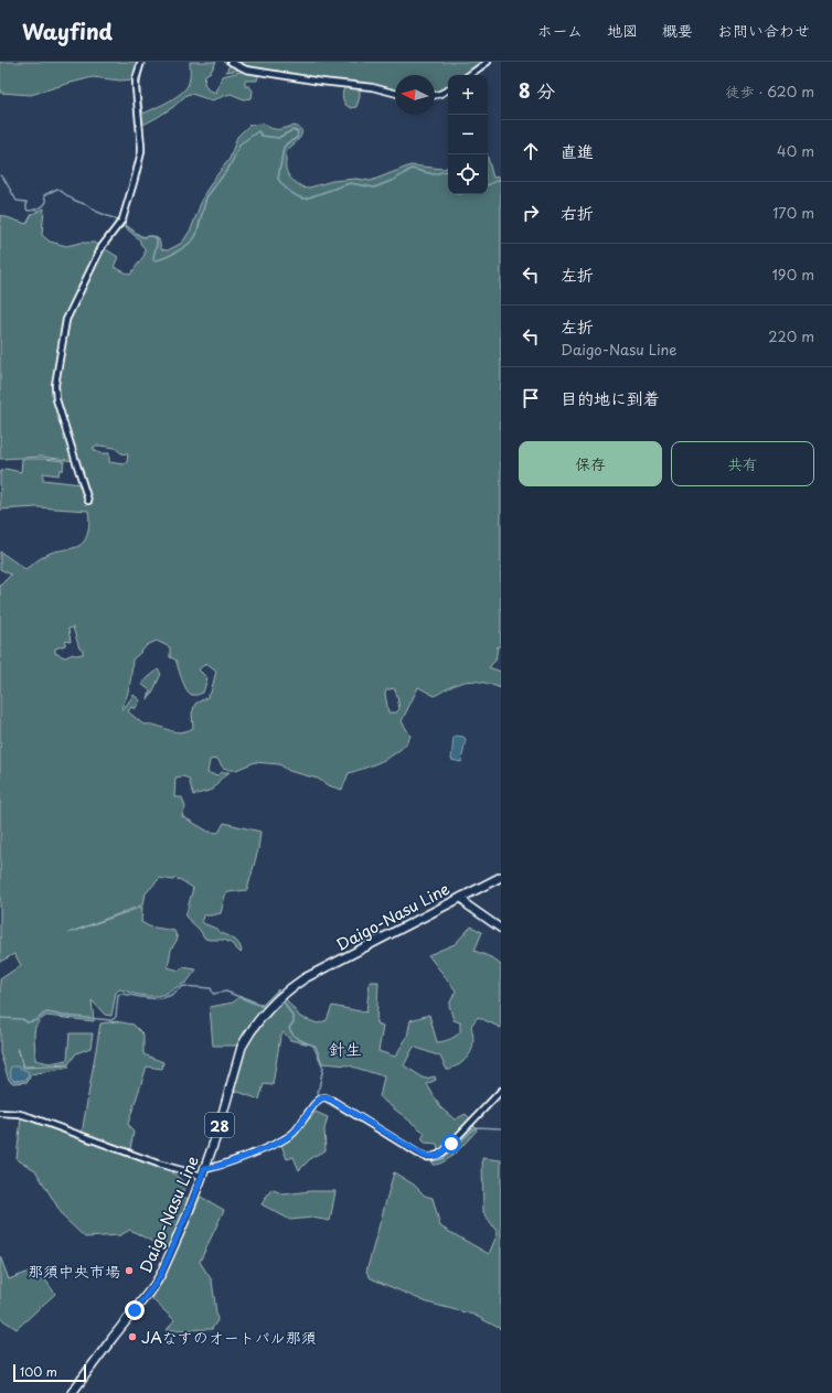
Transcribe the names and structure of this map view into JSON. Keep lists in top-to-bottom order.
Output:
{
  "streets": {
    "main road": ["Daigo-Nasu Line", "28"]
  },
  "districts": ["針生"],
  "places": ["那須中央市場", "JAなすのオートパル那須"],
  "scale_bar": "100 m",
  "north": "left",
  "page": {
    "header": "Wayfind",
    "nav": [
      "ホーム",
      "地図",
      "概要",
      "お問い合わせ"
    ],
    "heading": ["8 分", "徒歩 · 620 m"],
    "map_buttons": ["+", "−"],
    "list": [
      ["直進", "40 m"],
      ["右折", "170 m"],
      ["左折", "190 m"],
      ["左折", "Daigo-Nasu Line", "220 m"],
      "目的地に到着"
    ],
    "buttons": ["保存", "共有"],
    "scale": "100 m"
  }
}
